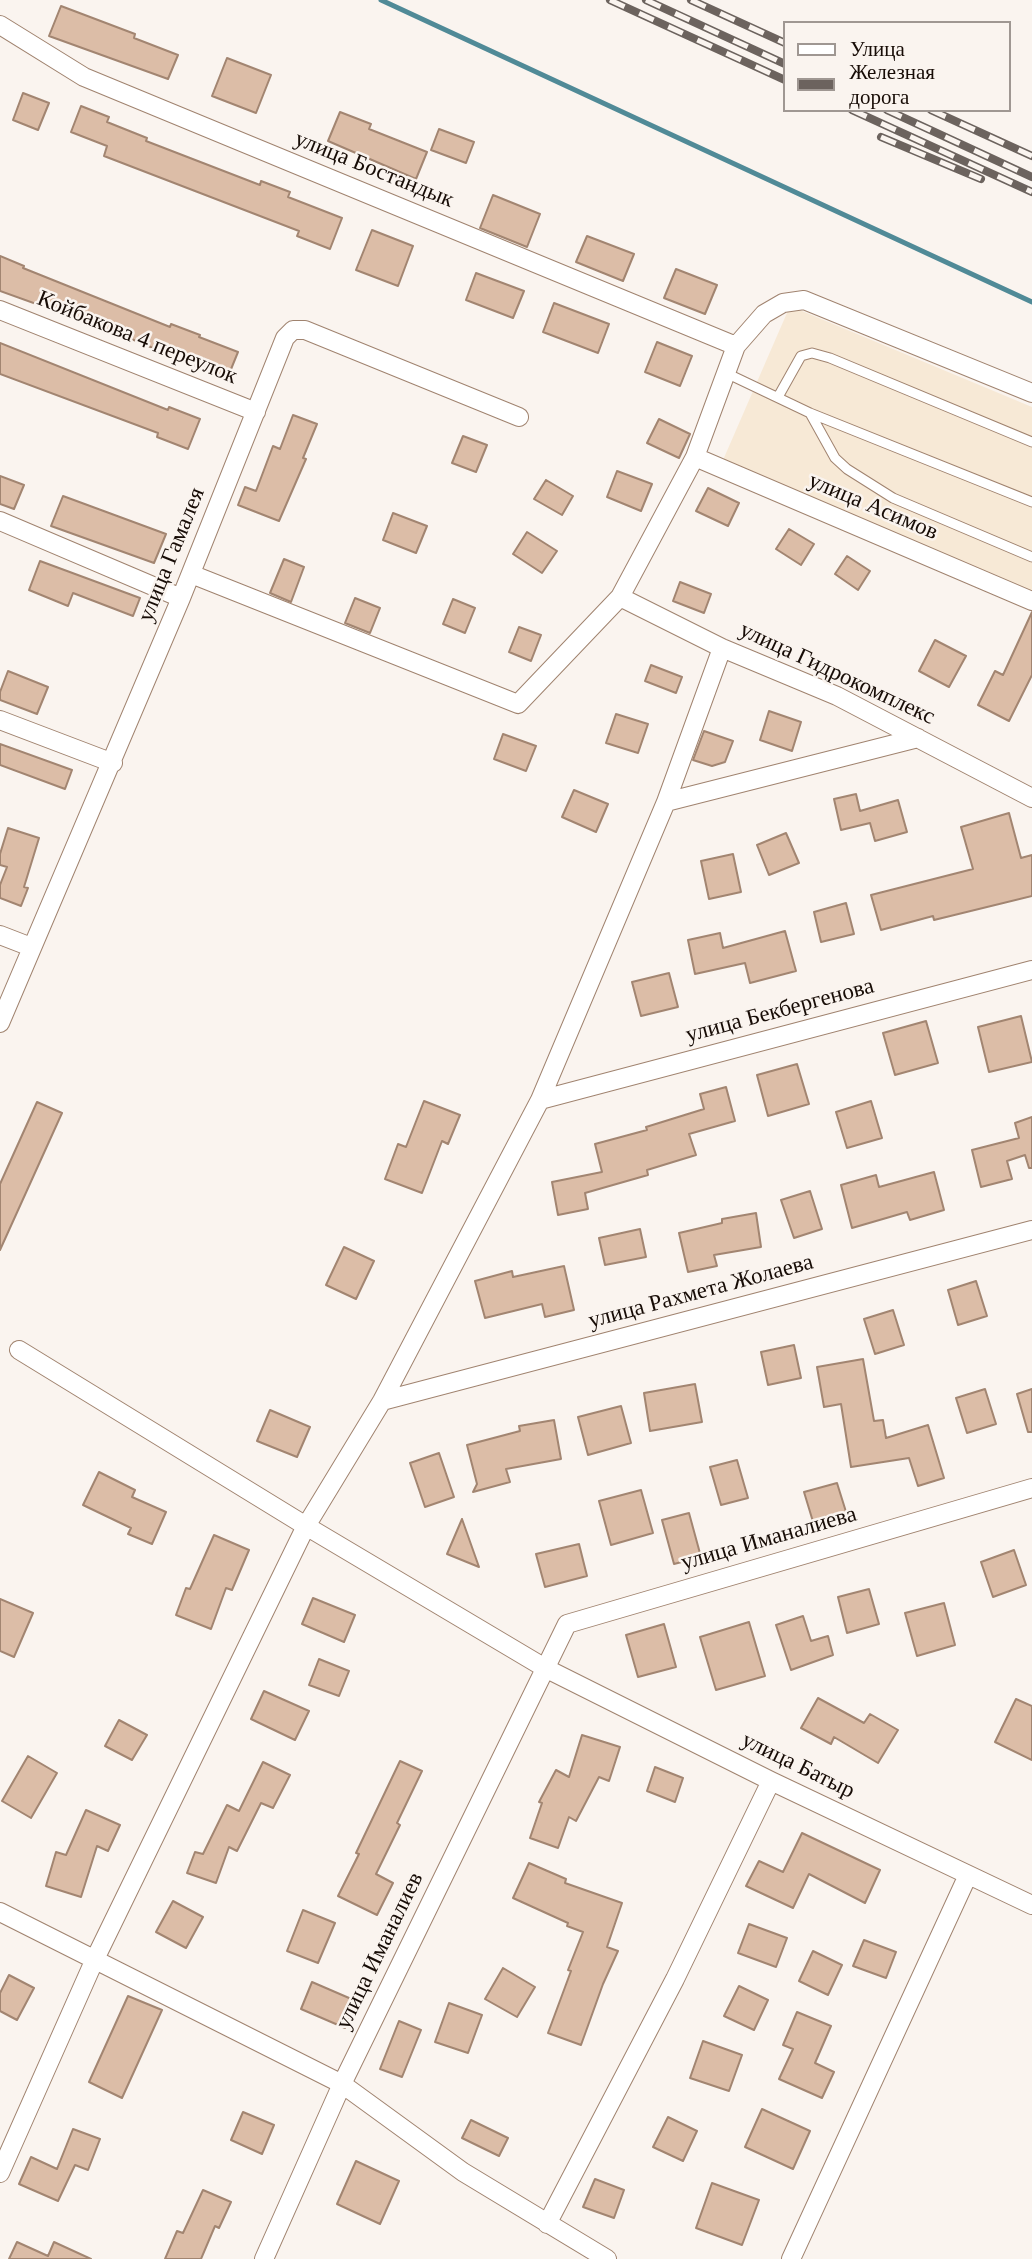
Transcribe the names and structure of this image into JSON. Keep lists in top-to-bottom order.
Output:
{
  "streets": {
    "street": [
      "улица Бостандык",
      "Койбакова 4 переулок",
      "улица Асимов",
      "улица Гамалея",
      "улица Гидрокомплекс",
      "улица Бекбергенова",
      "улица Рахмета Жолаева",
      "улица Иманалиева",
      "улица Батыр",
      "улица Иманалиев"
    ]
  },
  "crossings": [
    ["Койбакова 4 переулок", "улица Гамалея"],
    ["улица Иманалиева", "улица Батыр"],
    ["улица Иманалиева", "улица Иманалиев"],
    ["улица Батыр", "улица Иманалиев"]
  ],
  "legend": ["Улица", "Железная дорога"]
}
